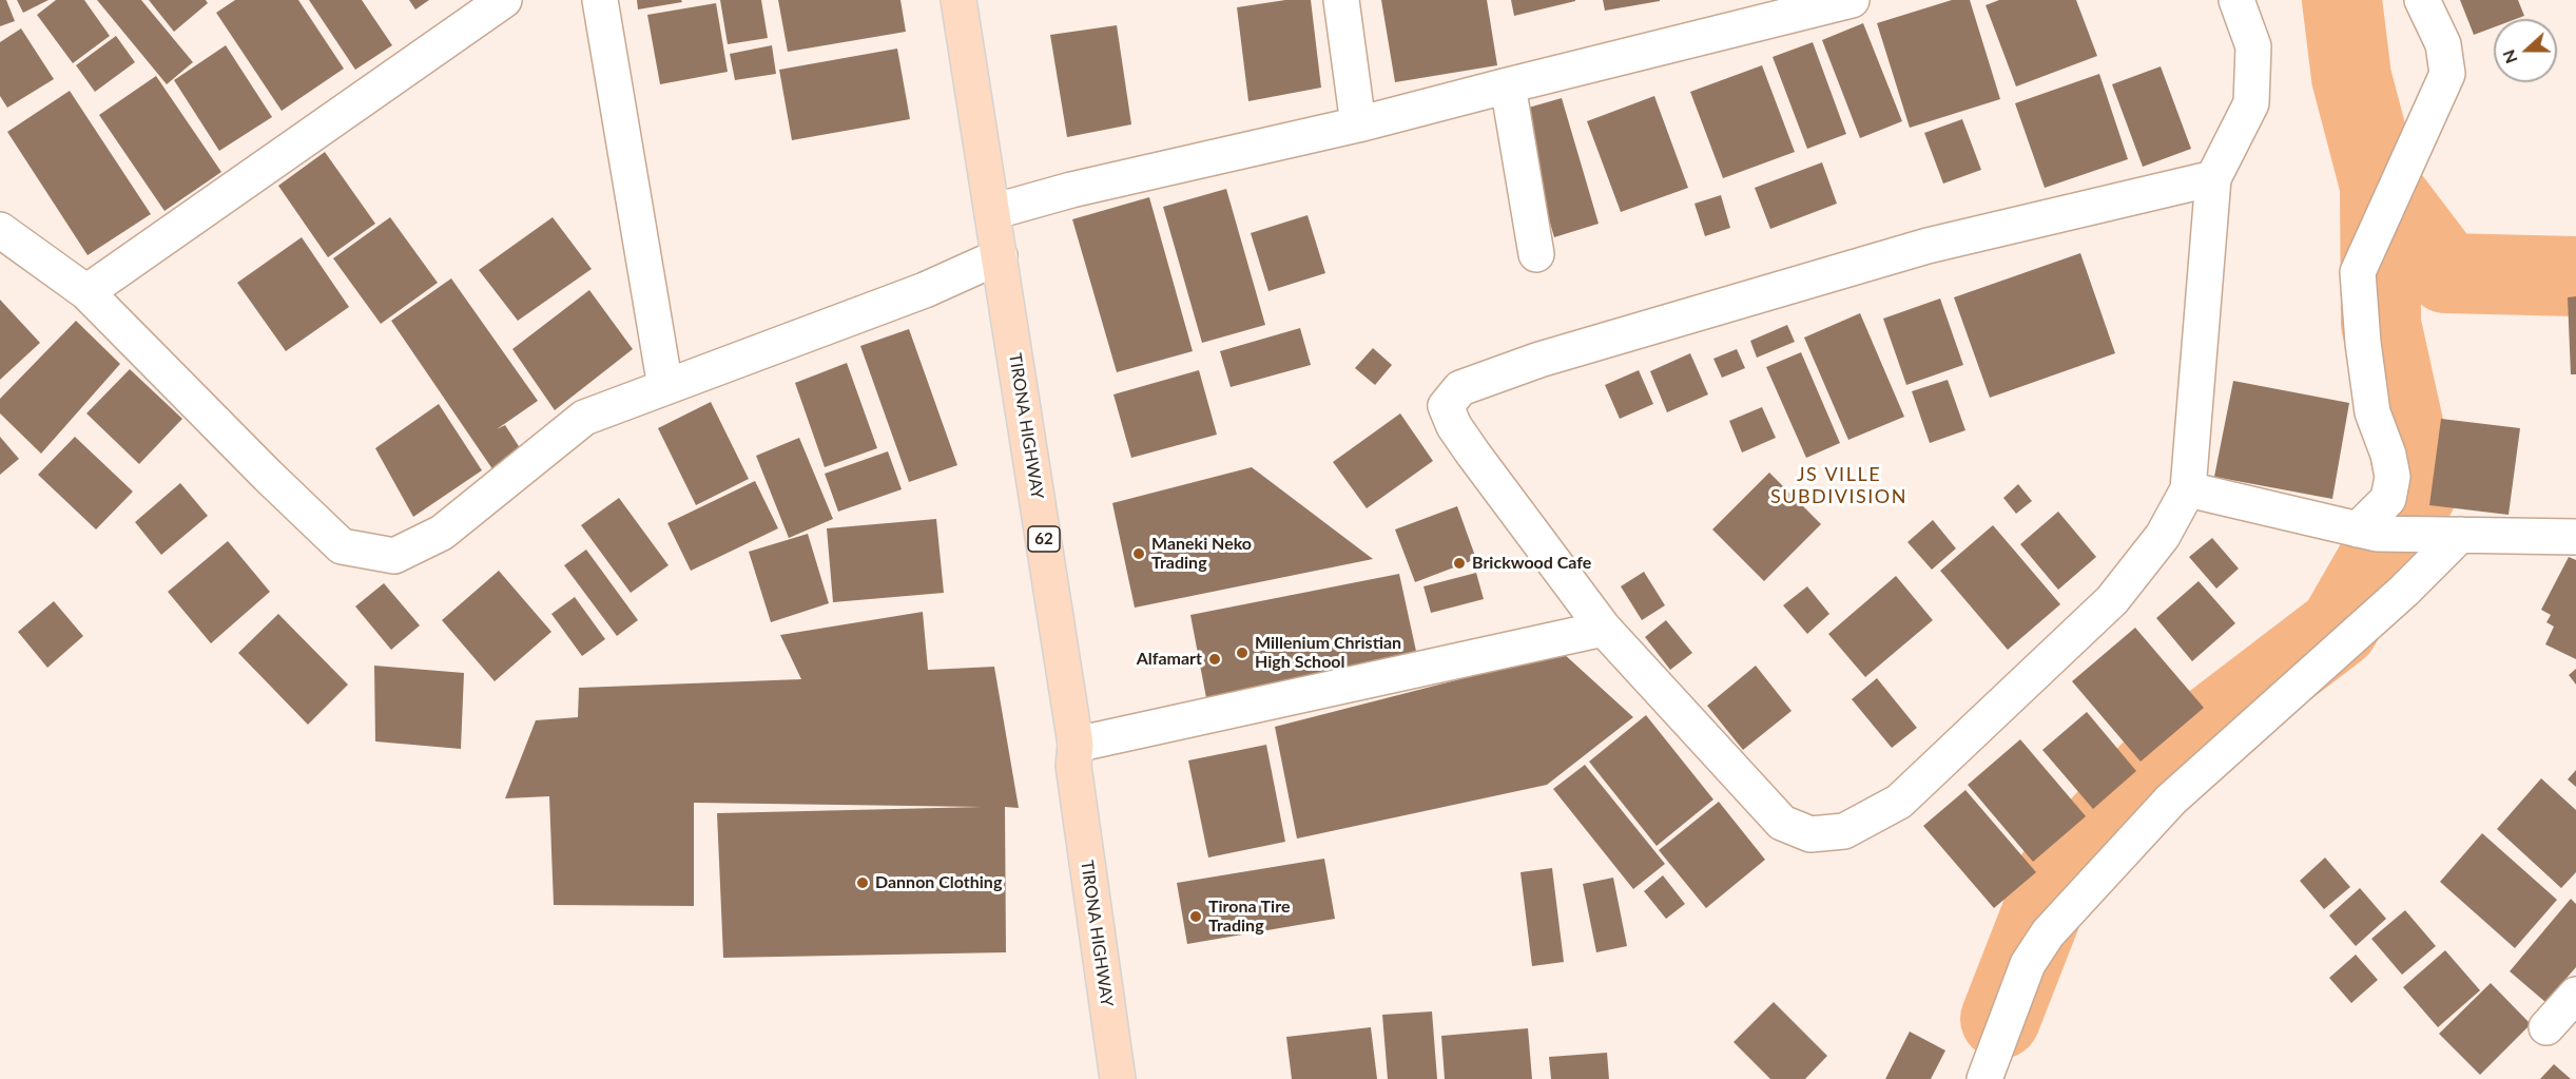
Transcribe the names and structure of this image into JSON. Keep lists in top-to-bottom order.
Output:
{
  "streets": {
    "main road": ["TIRONA HIGHWAY", "62"]
  },
  "districts": ["JS VILLE SUBDIVISION"],
  "places": [
    "Maneki Neko Trading",
    "Brickwood Cafe",
    "Millenium Christian High School",
    "Alfamart",
    "Dannon Clothing",
    "Tirona Tire Trading"
  ],
  "north": "left"
}
